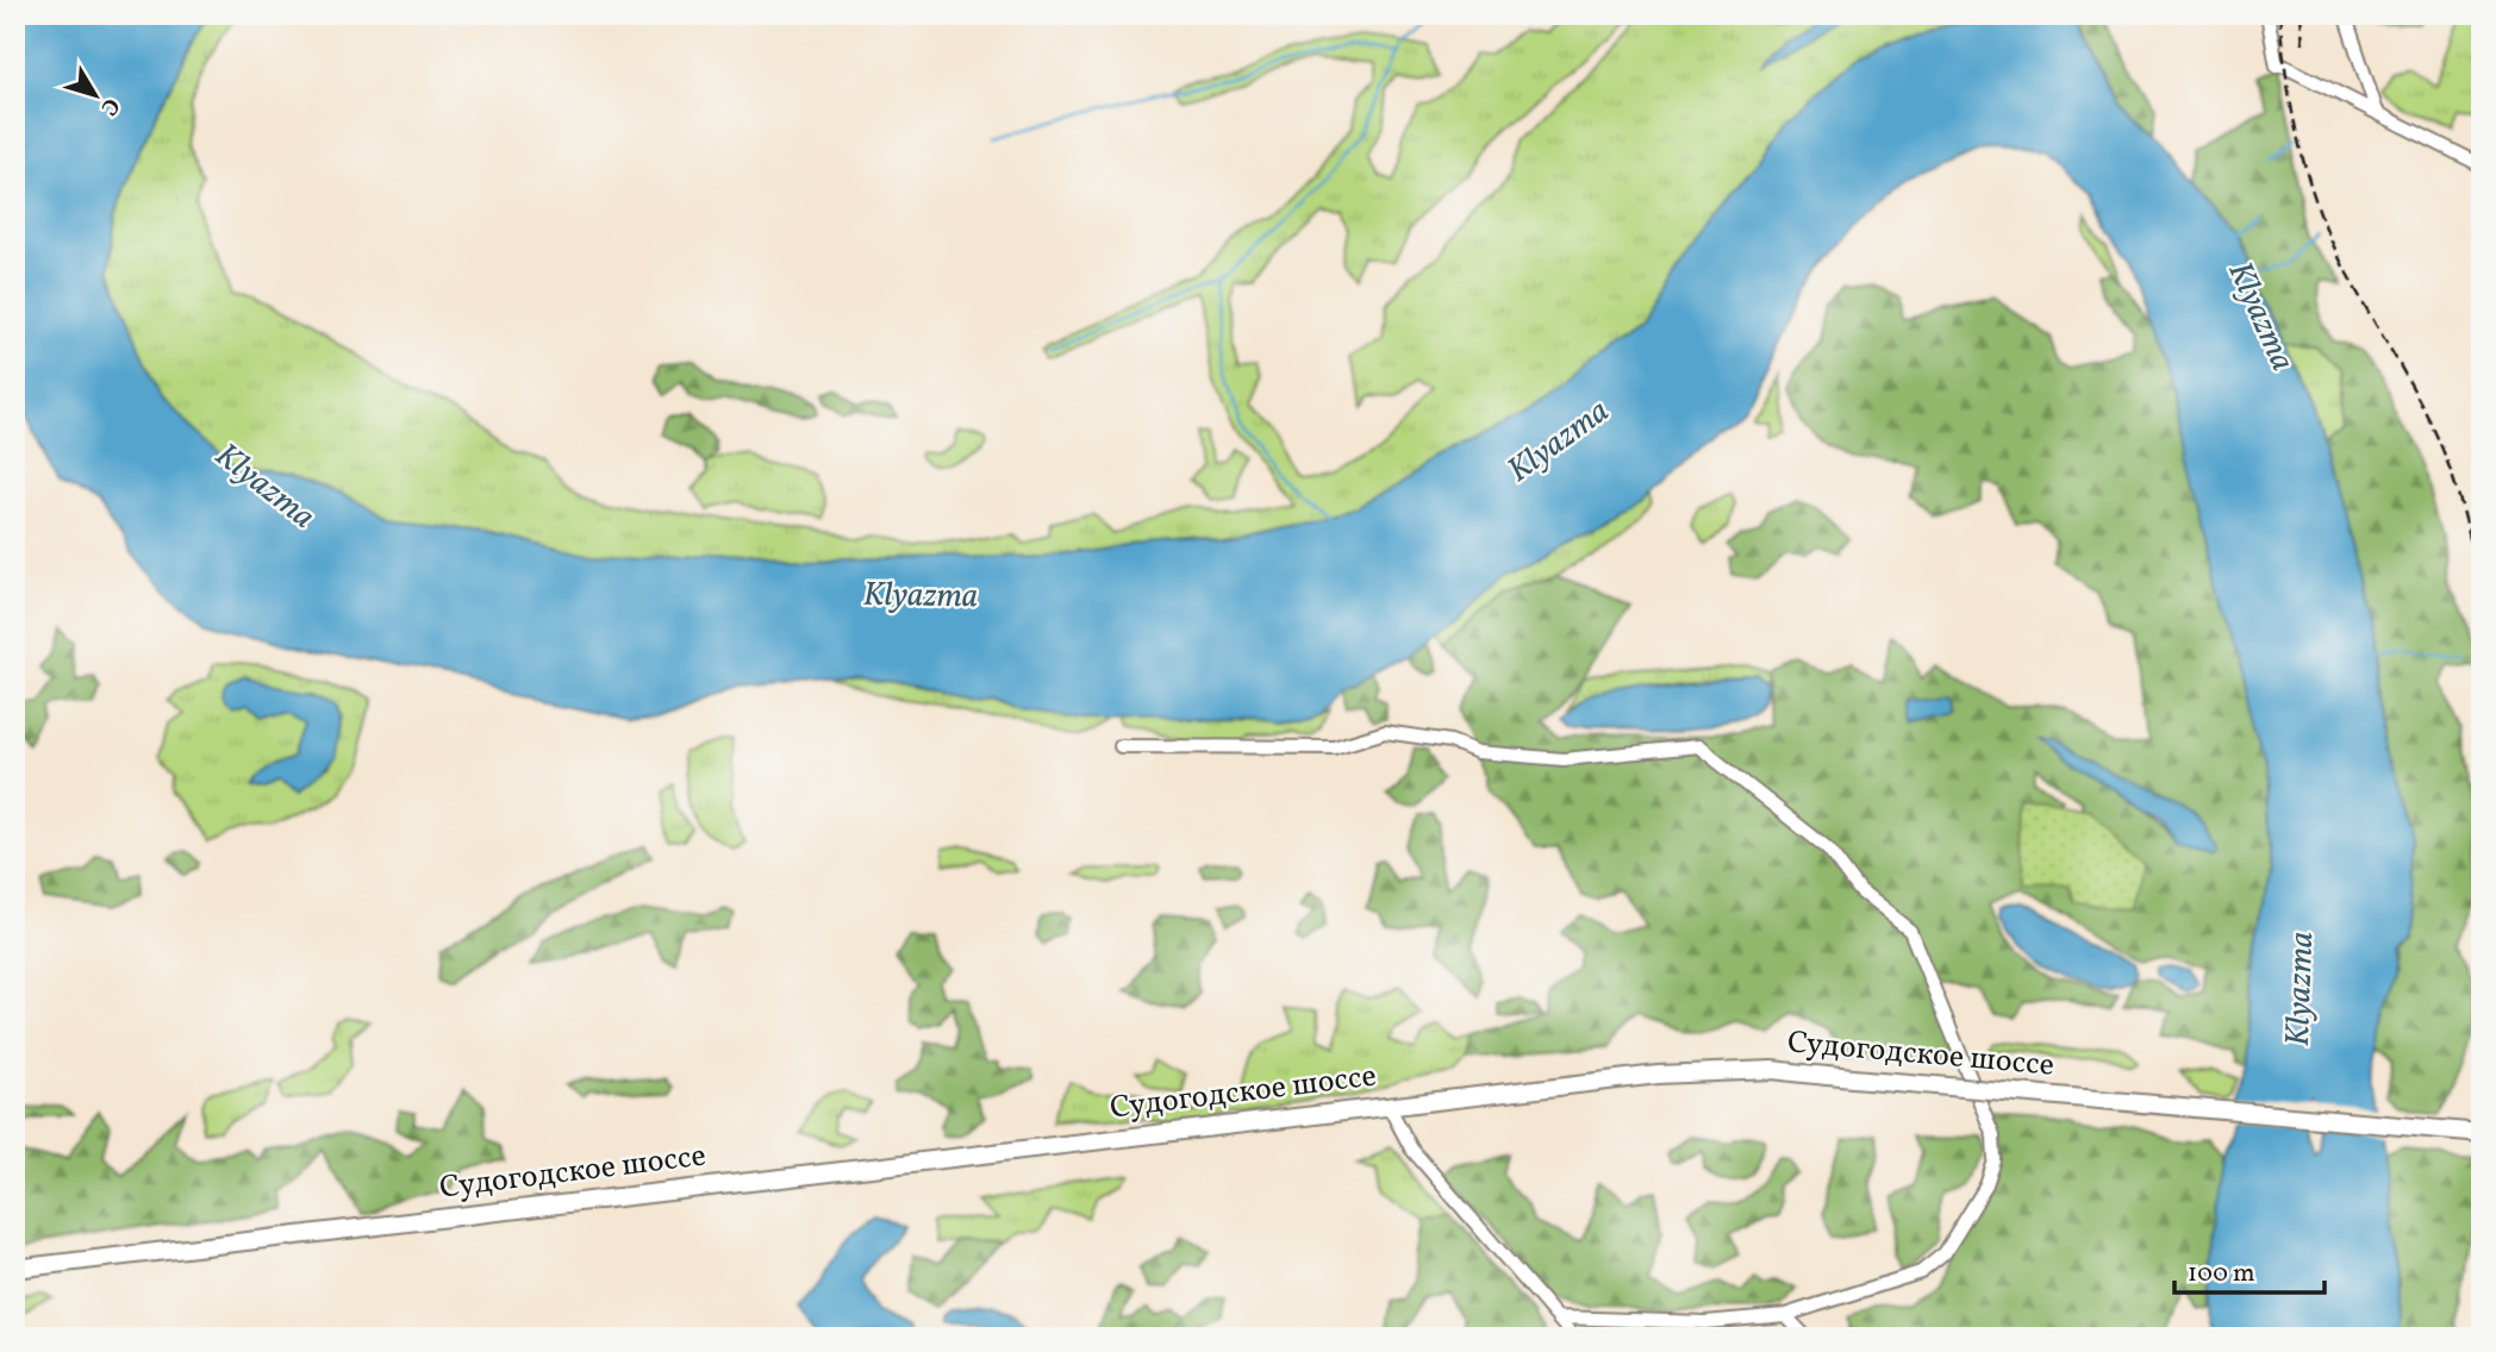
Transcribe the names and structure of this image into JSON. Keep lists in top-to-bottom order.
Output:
{
  "streets": {
    "main road": ["Судогодское шоссе"]
  },
  "water": ["Klyazma"],
  "scale_bar": "100 m",
  "north": "bottom right"
}
